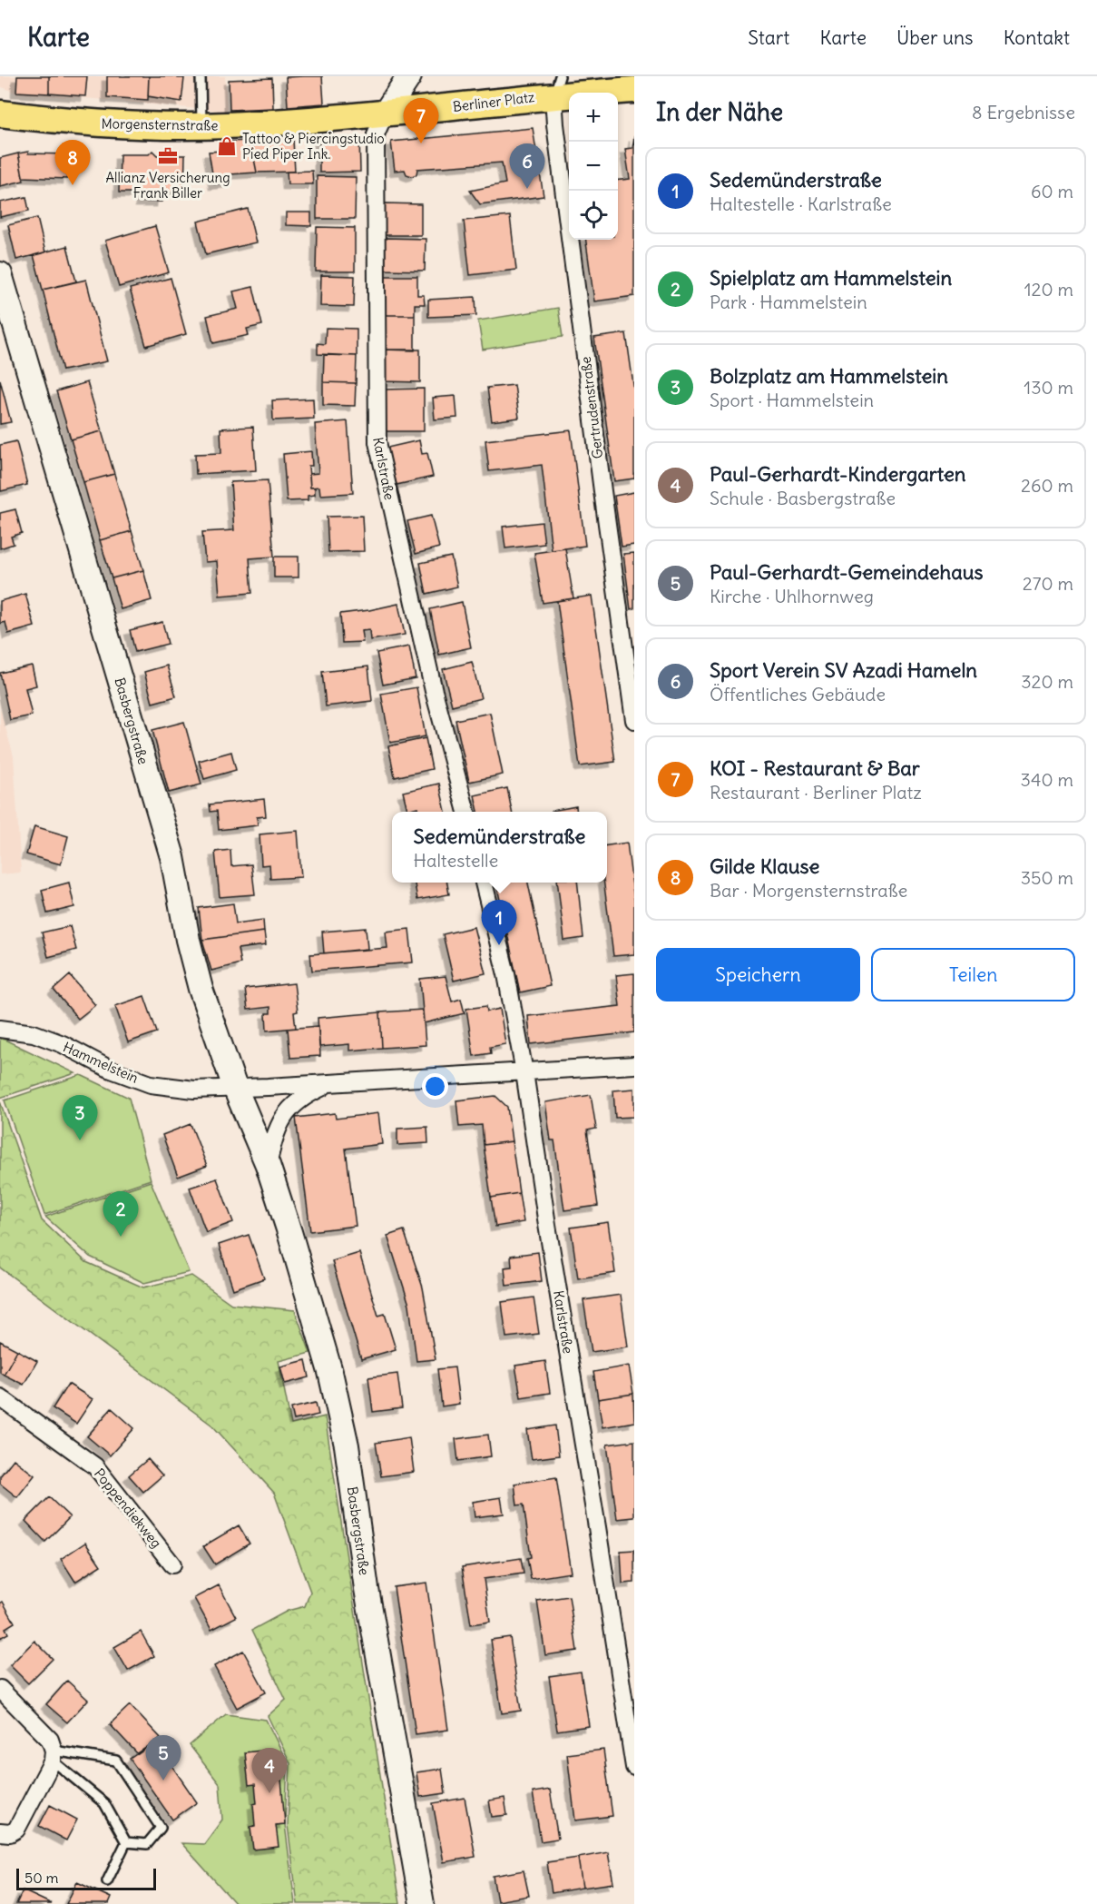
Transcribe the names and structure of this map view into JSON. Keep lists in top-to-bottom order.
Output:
{
  "streets": {
    "main road": ["Berliner Platz", "Morgensternstraße", "Basbergstraße"],
    "street": [
      "Gertrudenstraße",
      "Karlstraße",
      "Hammelstein",
      "Poppendiekweg"
    ]
  },
  "crossings": [
    ["Berliner Platz", "Morgensternstraße"],
    ["Berliner Platz", "Gertrudenstraße"],
    ["Berliner Platz", "Karlstraße"],
    ["Morgensternstraße", "Karlstraße"],
    ["Karlstraße", "Hammelstein"],
    ["Basbergstraße", "Hammelstein"]
  ],
  "places": {
    "shop": ["Tattoo & Piercingstudio Pied Piper Ink."],
    "office": ["Allianz Versicherung Frank Biller"]
  },
  "scale_bar": "50 m",
  "page": {
    "header": "Karte",
    "nav": [
      "Start",
      "Karte",
      "Über uns",
      "Kontakt"
    ],
    "heading": ["In der Nähe", "8 Ergebnisse"],
    "map_buttons": ["+", "−"],
    "pins": [
      "7",
      "8",
      "6",
      "1",
      "3",
      "2",
      "5",
      "4"
    ],
    "list": [
      {
        "mark": "1",
        "name": "Sedemünderstraße",
        "note": "Haltestelle · Karlstraße",
        "value": "60 m"
      },
      {
        "mark": "2",
        "name": "Spielplatz am Hammelstein",
        "note": "Park · Hammelstein",
        "value": "120 m"
      },
      {
        "mark": "3",
        "name": "Bolzplatz am Hammelstein",
        "note": "Sport · Hammelstein",
        "value": "130 m"
      },
      {
        "mark": "4",
        "name": "Paul-Gerhardt-Kindergarten",
        "note": "Schule · Basbergstraße",
        "value": "260 m"
      },
      {
        "mark": "5",
        "name": "Paul-Gerhardt-Gemeindehaus",
        "note": "Kirche · Uhlhornweg",
        "value": "270 m"
      },
      {
        "mark": "6",
        "name": "Sport Verein SV Azadi Hameln",
        "note": "Öffentliches Gebäude",
        "value": "320 m"
      },
      {
        "mark": "7",
        "name": "KOI - Restaurant & Bar",
        "note": "Restaurant · Berliner Platz",
        "value": "340 m"
      },
      {
        "mark": "8",
        "name": "Gilde Klause",
        "note": "Bar · Morgensternstraße",
        "value": "350 m"
      }
    ],
    "popup": ["Sedemünderstraße", "Haltestelle"],
    "buttons": ["Speichern", "Teilen"],
    "scale": "50 m"
  }
}
